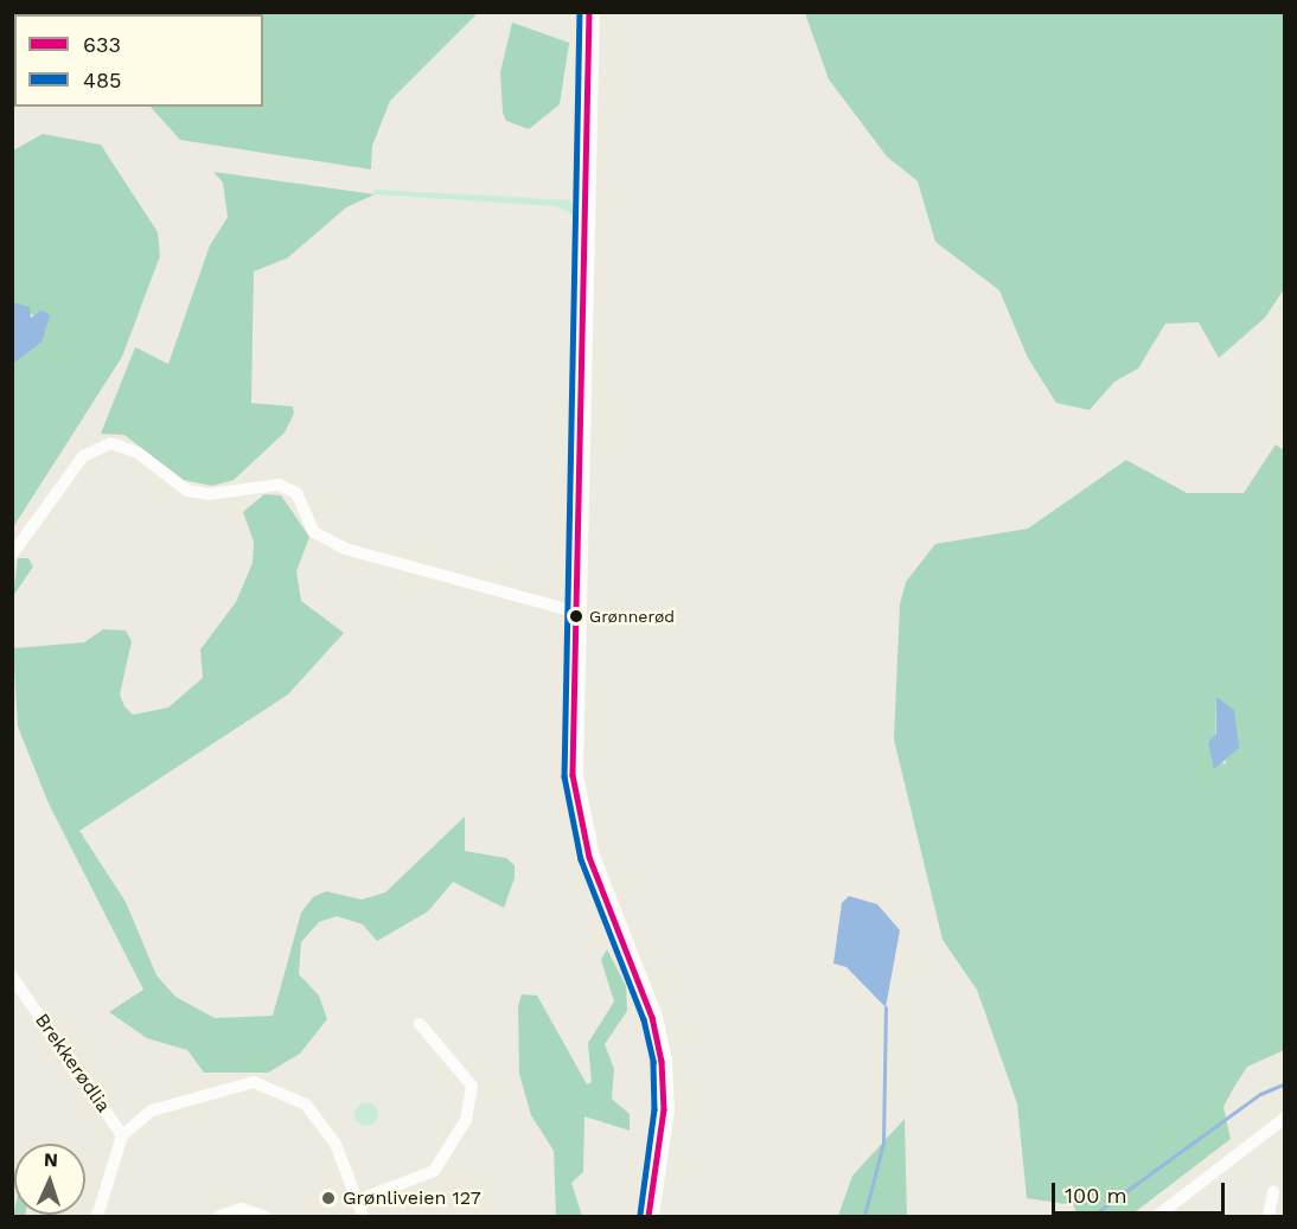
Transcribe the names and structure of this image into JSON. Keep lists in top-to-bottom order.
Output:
{
  "streets": {
    "street": ["Brekkerødlia"]
  },
  "places": ["Grønnerød", "Grønliveien 127"],
  "lines": ["transit line 633", "transit line 485"],
  "legend": ["633", "485"],
  "scale_bar": "100 m",
  "north": "top"
}
